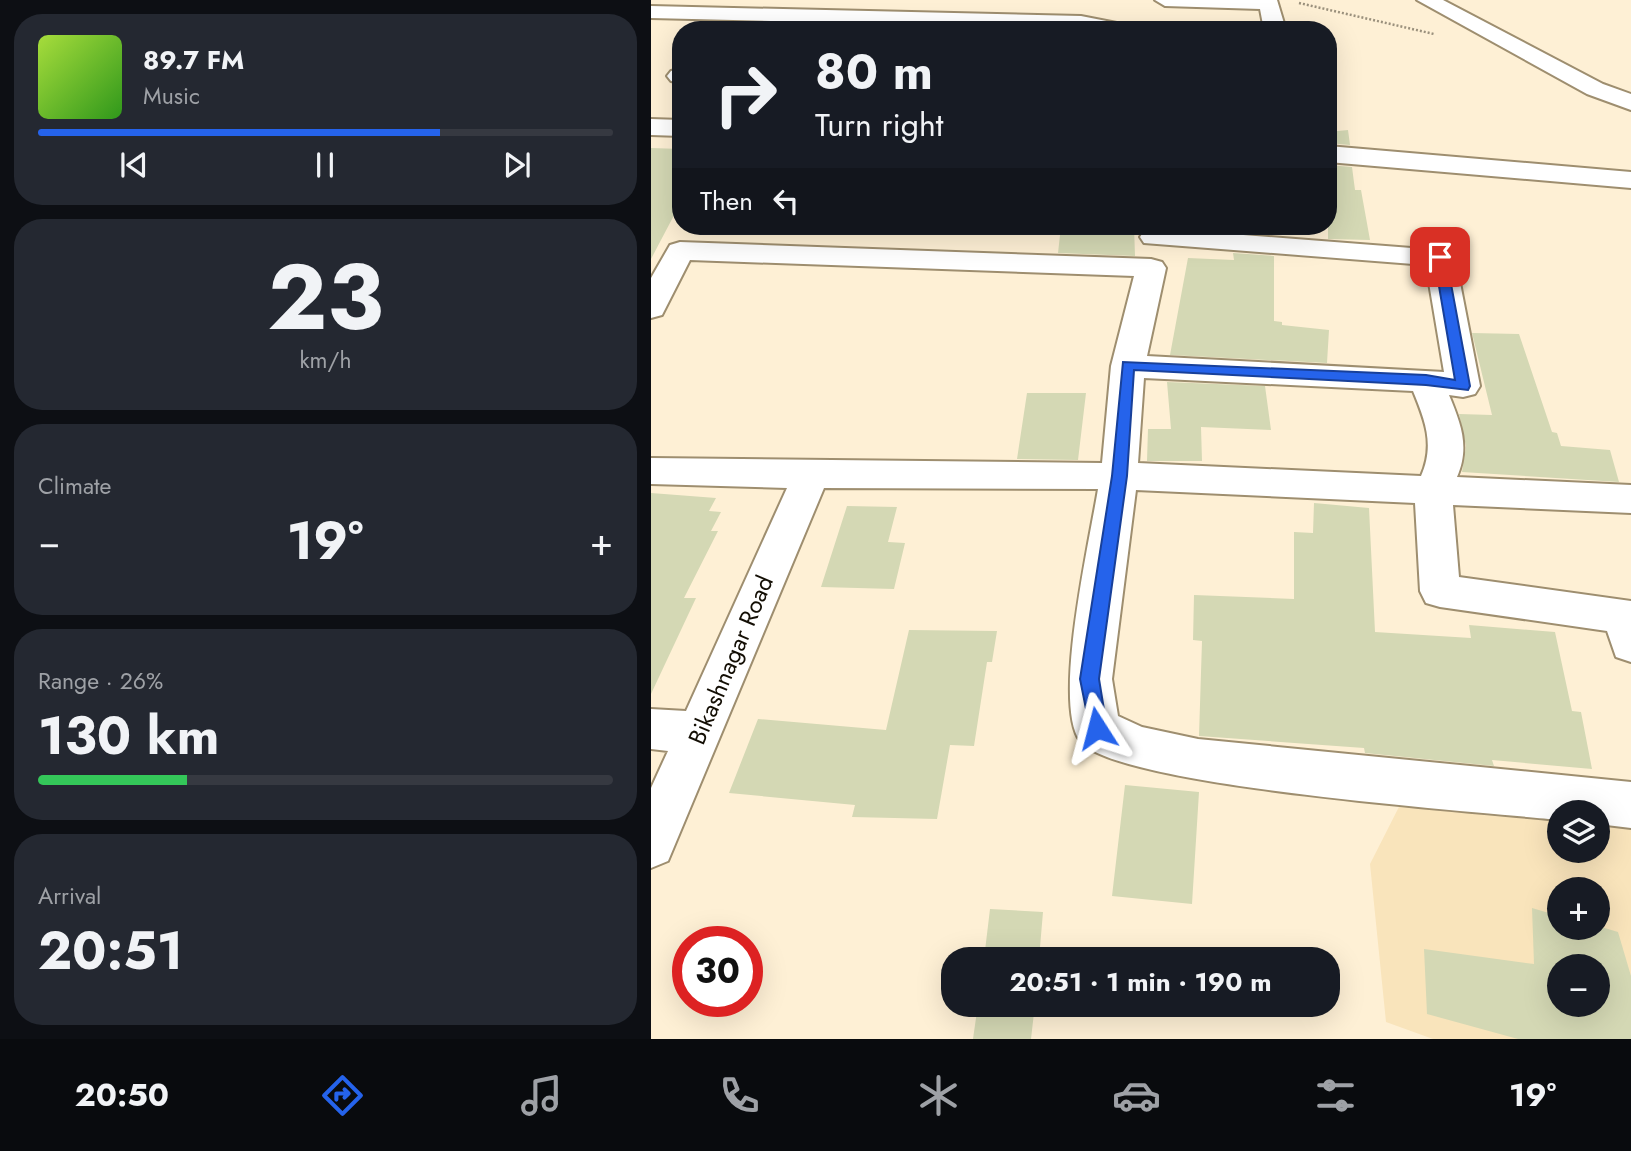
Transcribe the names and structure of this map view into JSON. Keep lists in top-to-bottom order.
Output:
{
  "streets": {
    "street": ["Bikashnagar Road"]
  },
  "page": {
    "turn": ["80 m", "Turn right"],
    "song": ["89.7 FM", "Music"],
    "then": "Then",
    "tile": [
      ["23", "km/h"],
      "Climate",
      ["Range · 26%", "130 km"],
      ["Arrival", "20:51"]
    ],
    "heat": ["−", "19°", "+"],
    "map_buttons": ["+", "−"],
    "limit": "30",
    "trip": "20:51 · 1 min · 190 m",
    "tabs": ["20:50", "19°"]
  }
}
